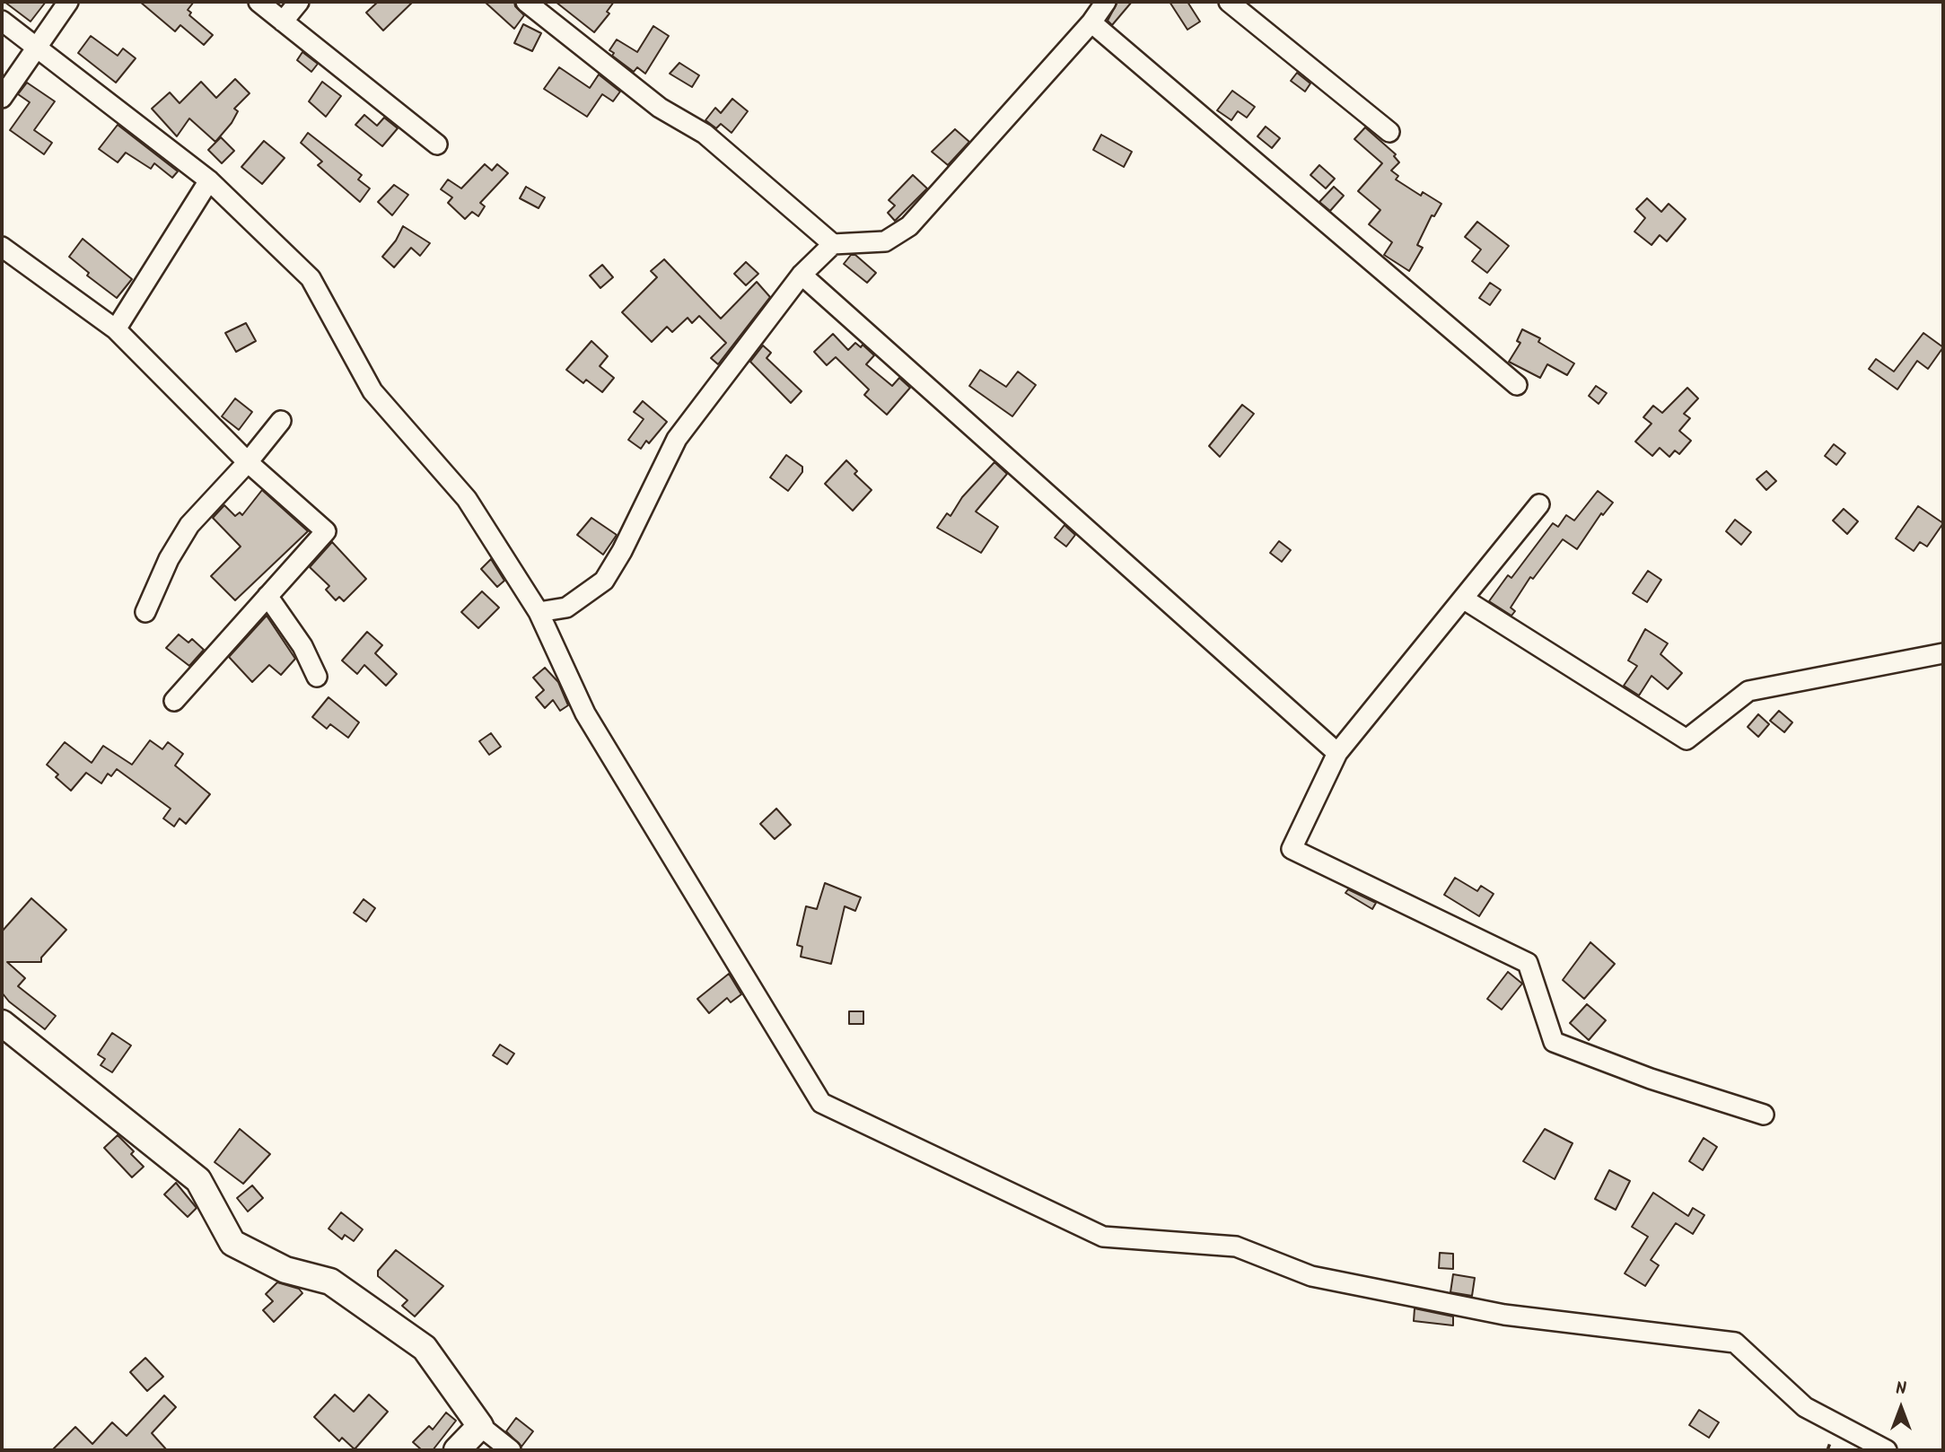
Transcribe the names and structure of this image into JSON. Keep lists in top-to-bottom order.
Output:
{
  "north": "top"
}
